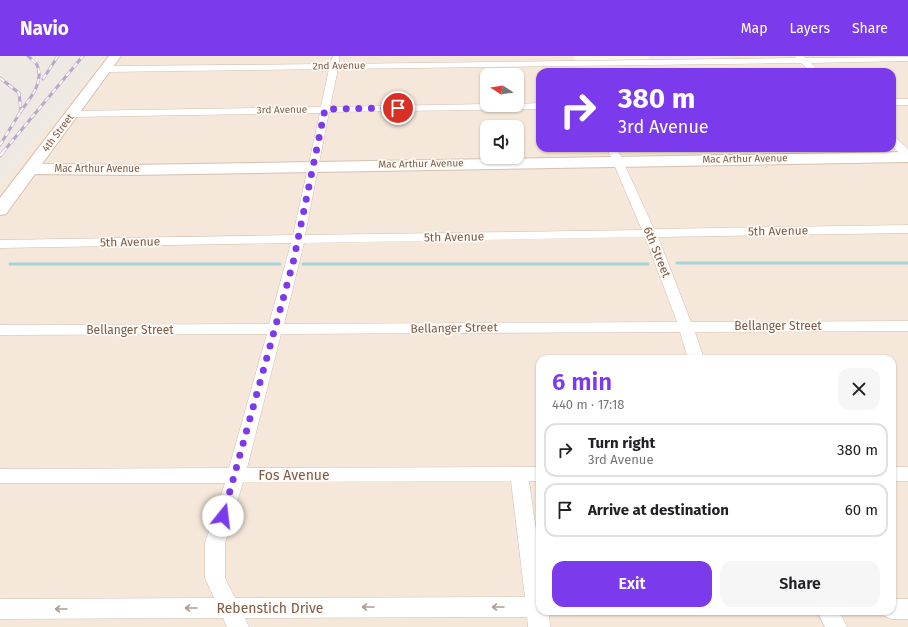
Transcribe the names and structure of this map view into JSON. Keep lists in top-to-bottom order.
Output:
{
  "streets": {
    "street": [
      "2nd Avenue",
      "3rd Avenue",
      "4th Street",
      "Mac Arthur Avenue",
      "5th Avenue",
      "6th Street",
      "Bellanger Street",
      "Fos Avenue",
      "Rebenstich Drive"
    ]
  },
  "crossings": [
    ["2nd Avenue", "4th Street"],
    ["3rd Avenue", "4th Street"],
    ["4th Street", "Mac Arthur Avenue"],
    ["Mac Arthur Avenue", "6th Street"],
    ["5th Avenue", "6th Street"],
    ["6th Street", "Bellanger Street"]
  ],
  "one_way": ["Rebenstich Drive"],
  "north": "left",
  "page": {
    "header": "Navio",
    "nav": ["Map", "Layers", "Share"],
    "turn": ["380 m", "3rd Avenue"],
    "heading": ["6 min", "440 m · 17:18"],
    "list": [
      {
        "name": "Turn right",
        "note": "3rd Avenue",
        "value": "380 m"
      },
      {
        "name": "Arrive at destination",
        "value": "60 m"
      }
    ],
    "buttons": ["Exit", "Share"]
  }
}
